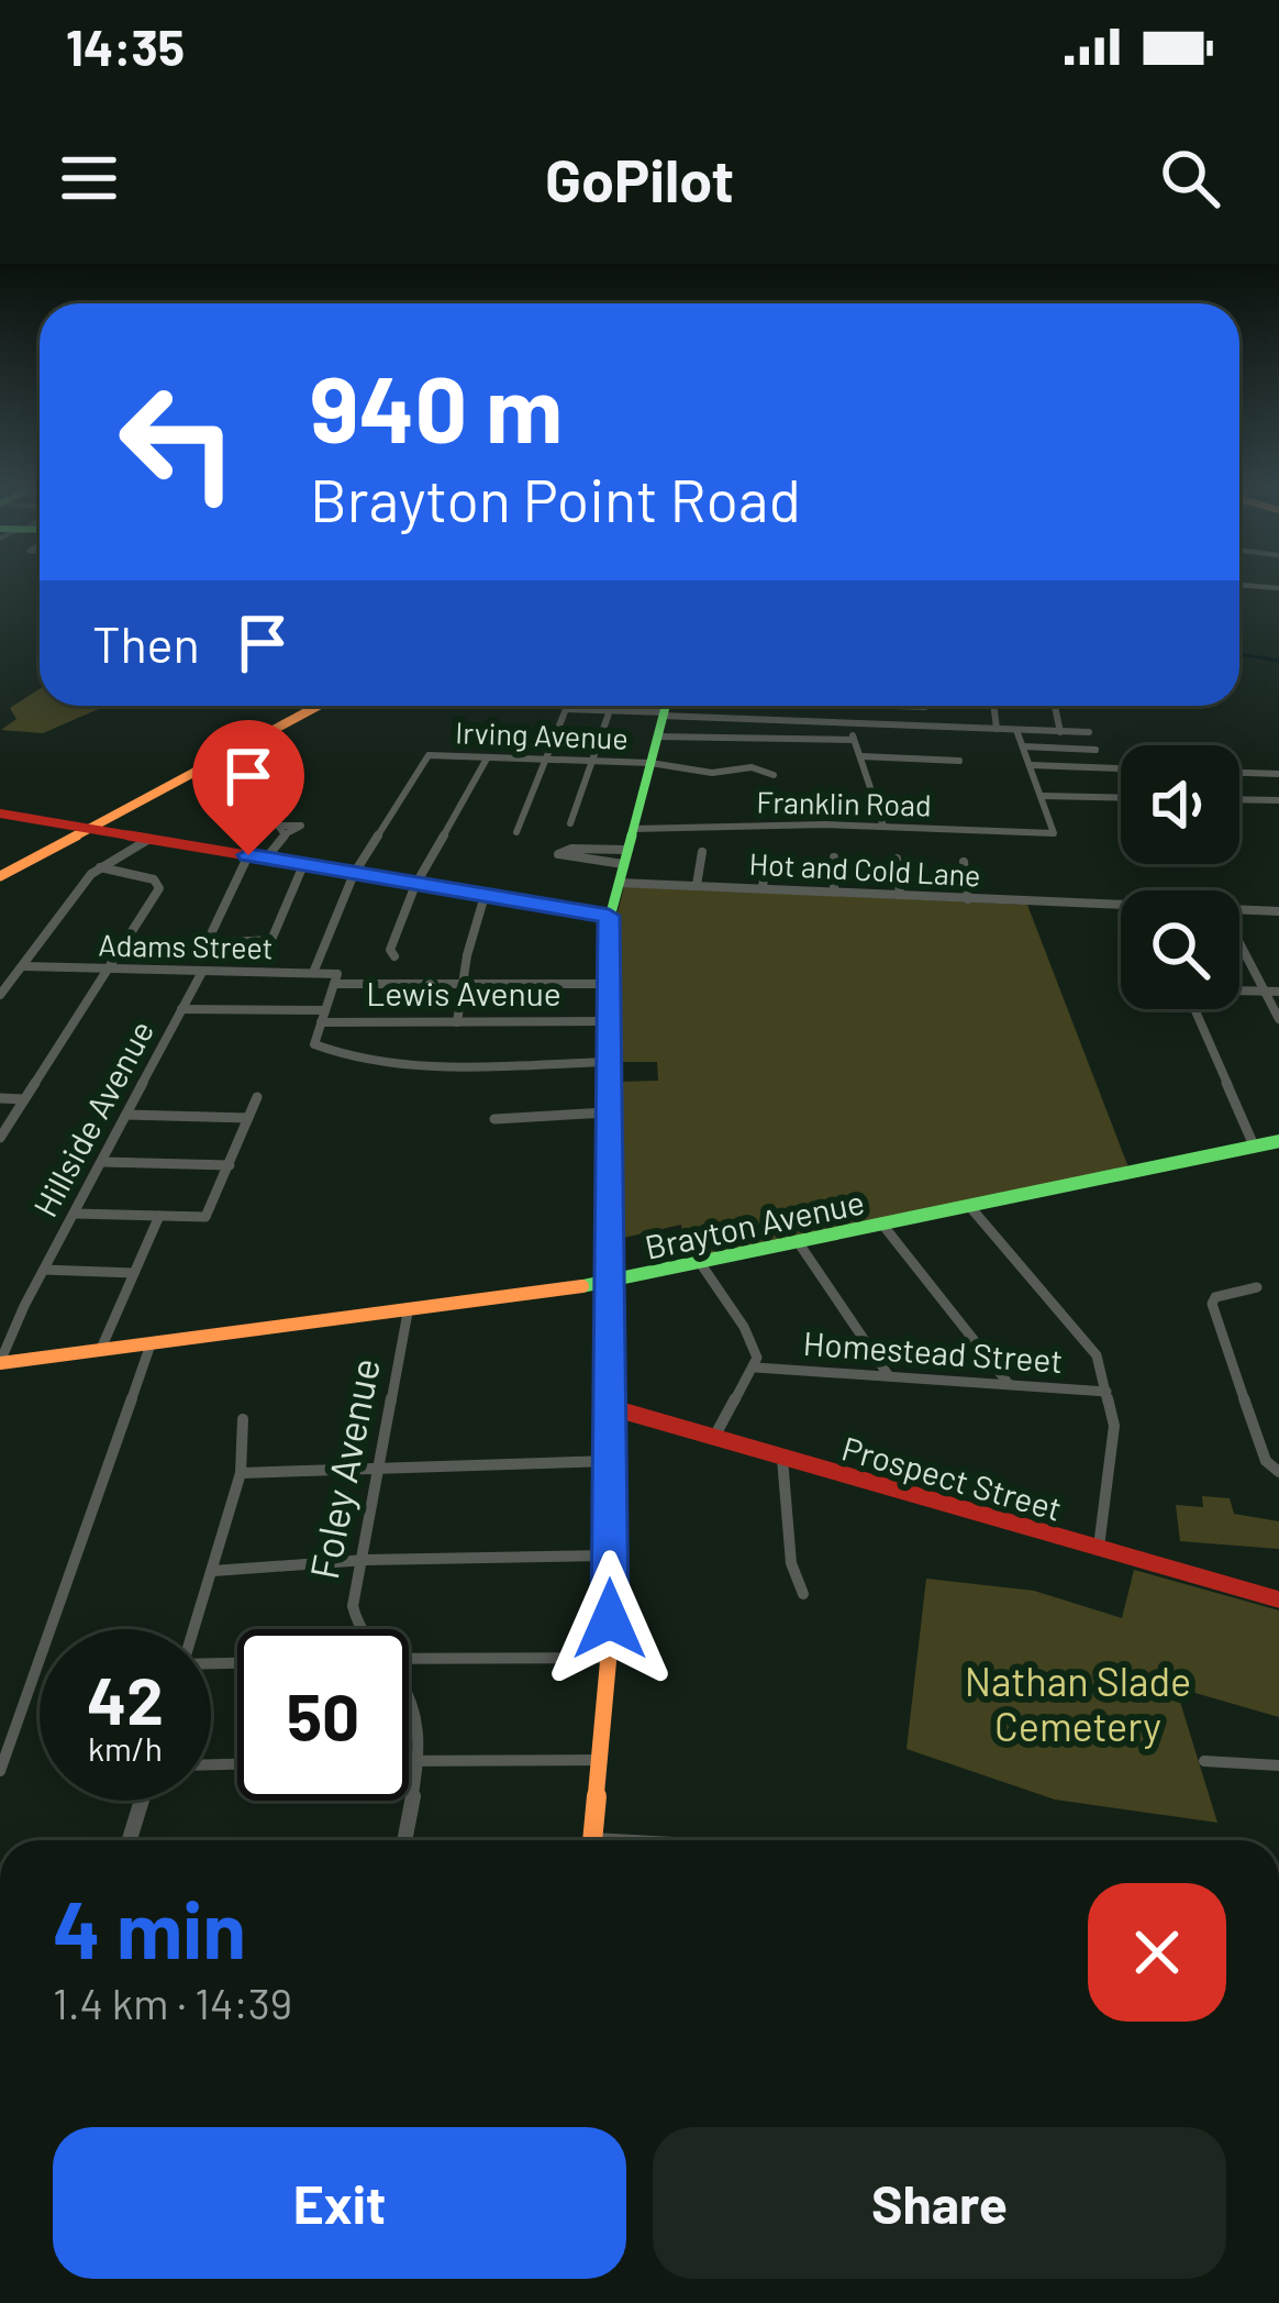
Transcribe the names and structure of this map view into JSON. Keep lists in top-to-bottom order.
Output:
{
  "streets": {
    "main road": ["Brayton Avenue", "Prospect Street"],
    "street": [
      "Irving Avenue",
      "Franklin Road",
      "Hot and Cold Lane",
      "Adams Street",
      "Lewis Avenue",
      "Hillside Avenue",
      "Homestead Street",
      "Foley Avenue"
    ]
  },
  "crossings": [
    ["Adams Street", "Hillside Avenue"],
    ["Hillside Avenue", "Brayton Avenue"],
    ["Brayton Avenue", "Homestead Street"],
    ["Brayton Avenue", "Foley Avenue"],
    ["Brayton Avenue", "Prospect Street"],
    ["Homestead Street", "Prospect Street"]
  ],
  "parks": ["Nathan Slade Cemetery"],
  "page": {
    "status": "14:35",
    "header": "GoPilot",
    "turn": ["940 m", "Brayton Point Road"],
    "then": "Then",
    "speed": "42 km/h",
    "limit": "50",
    "heading": ["4 min", "1.4 km · 14:39"],
    "buttons": ["Exit", "Share"]
  }
}
